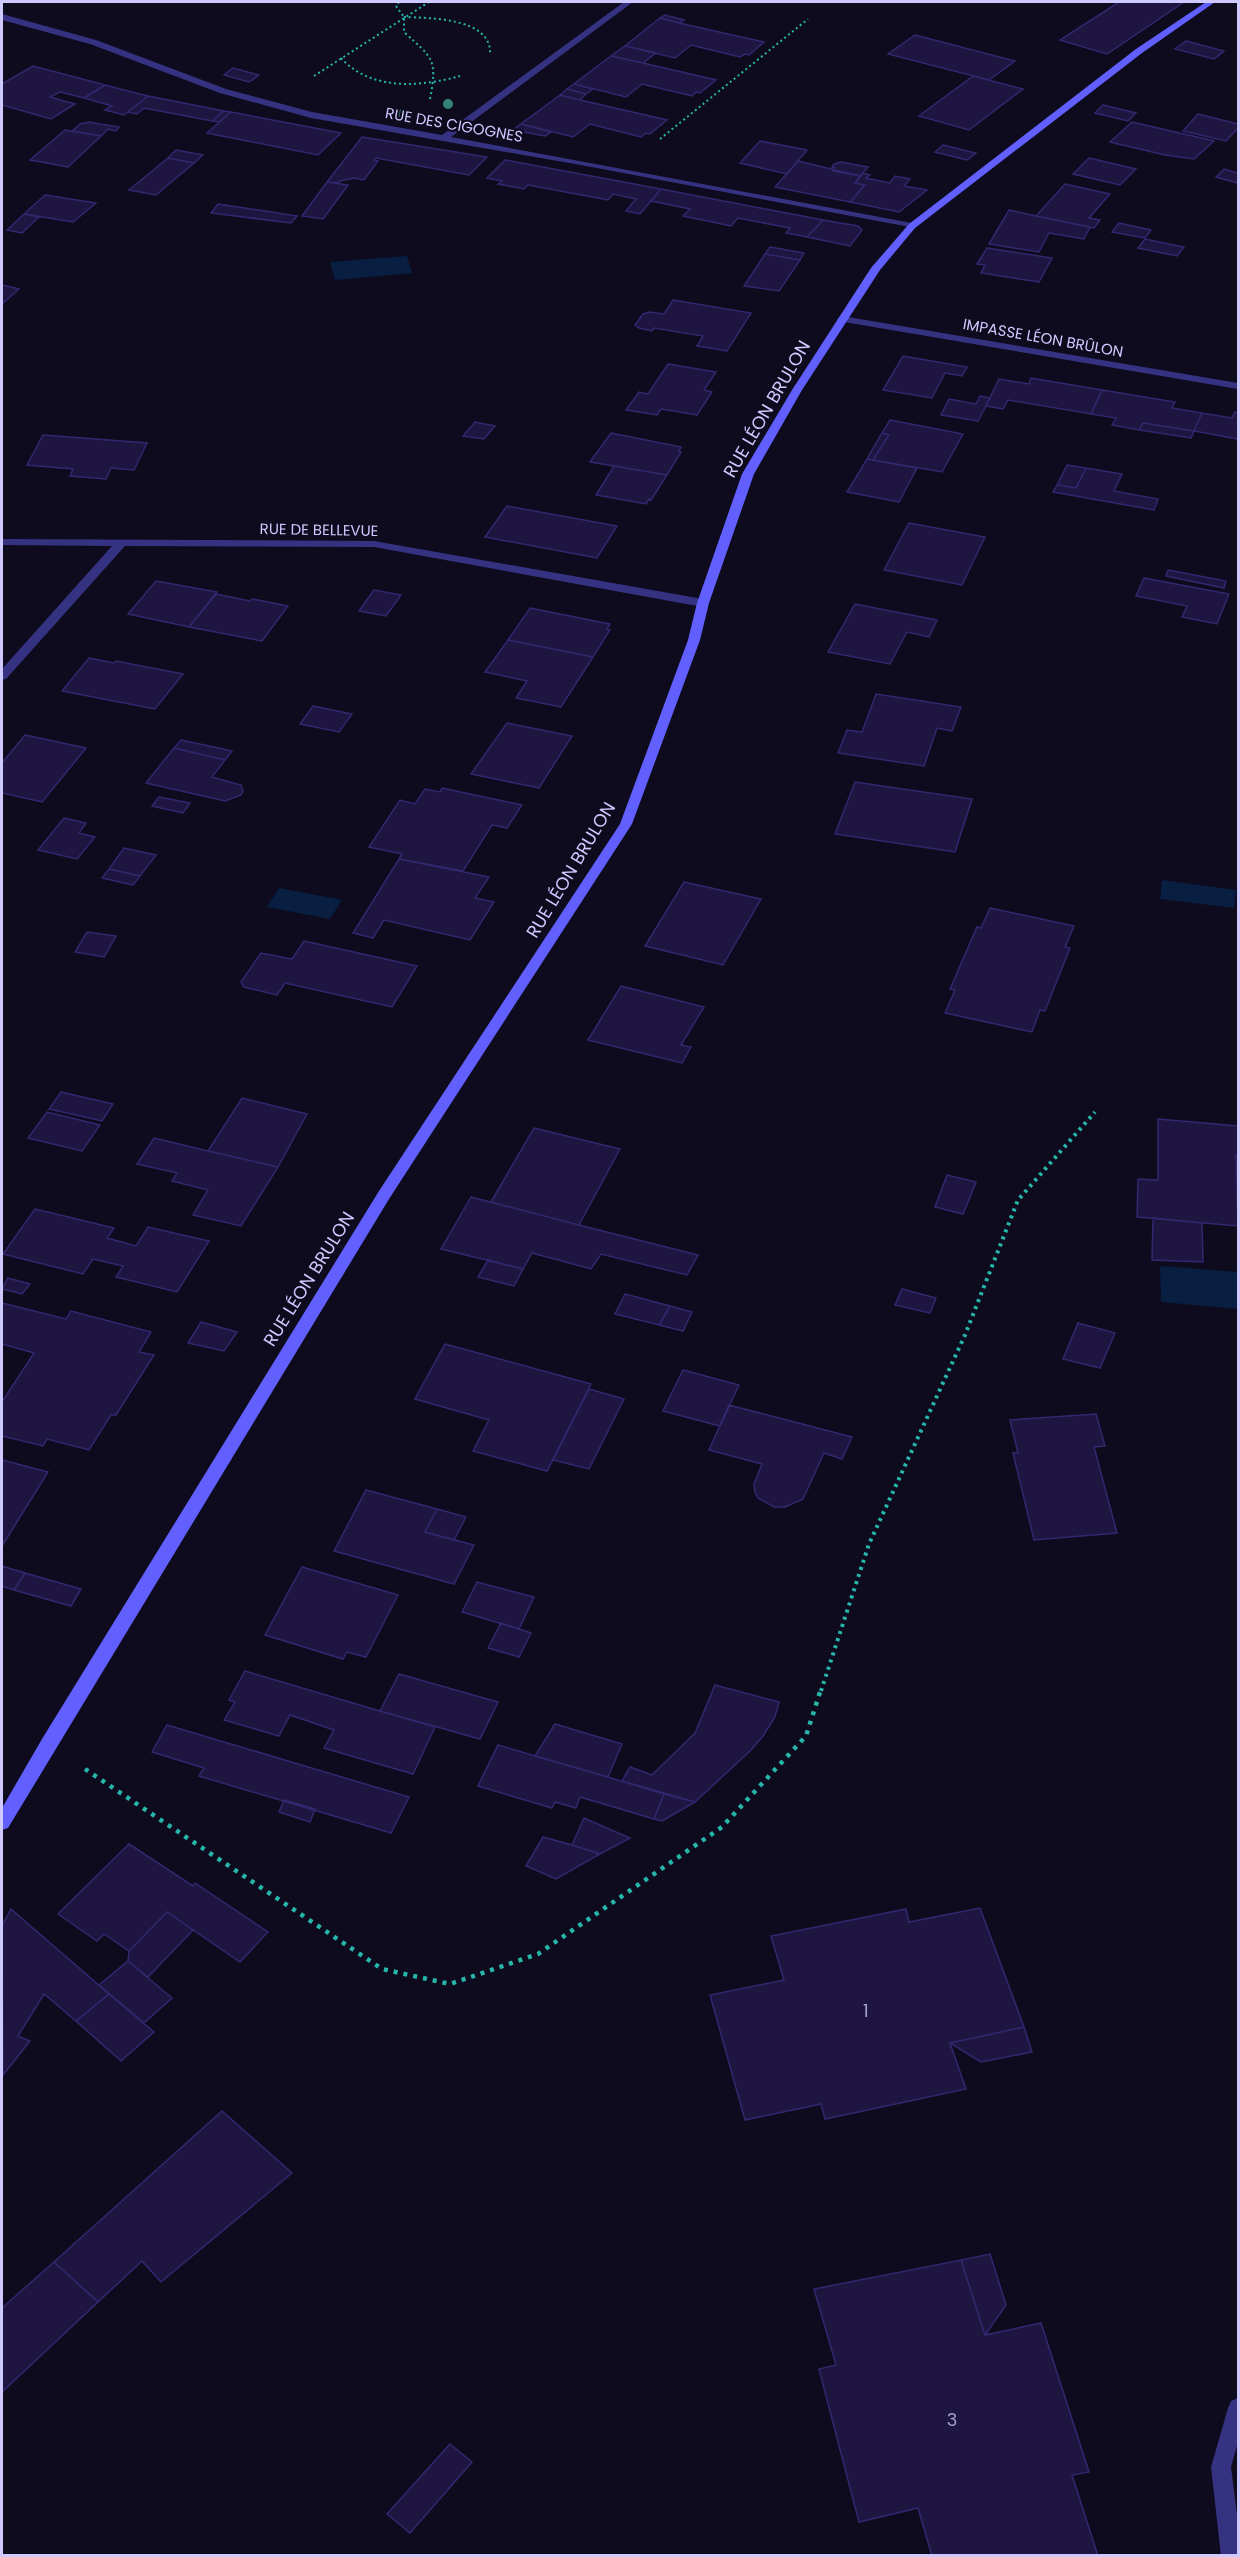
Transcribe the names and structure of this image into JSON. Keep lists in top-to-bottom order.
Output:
{
  "streets": {
    "street": [
      "RUE DES CIGOGNES",
      "IMPASSE LÉON BRÛLON",
      "RUE LÉON BRULON",
      "RUE DE BELLEVUE"
    ]
  },
  "crossings": [
    ["RUE DES CIGOGNES", "RUE LÉON BRULON"],
    ["IMPASSE LÉON BRÛLON", "RUE LÉON BRULON"],
    ["RUE LÉON BRULON", "RUE DE BELLEVUE"]
  ],
  "house_numbers": ["1", "3"]
}
